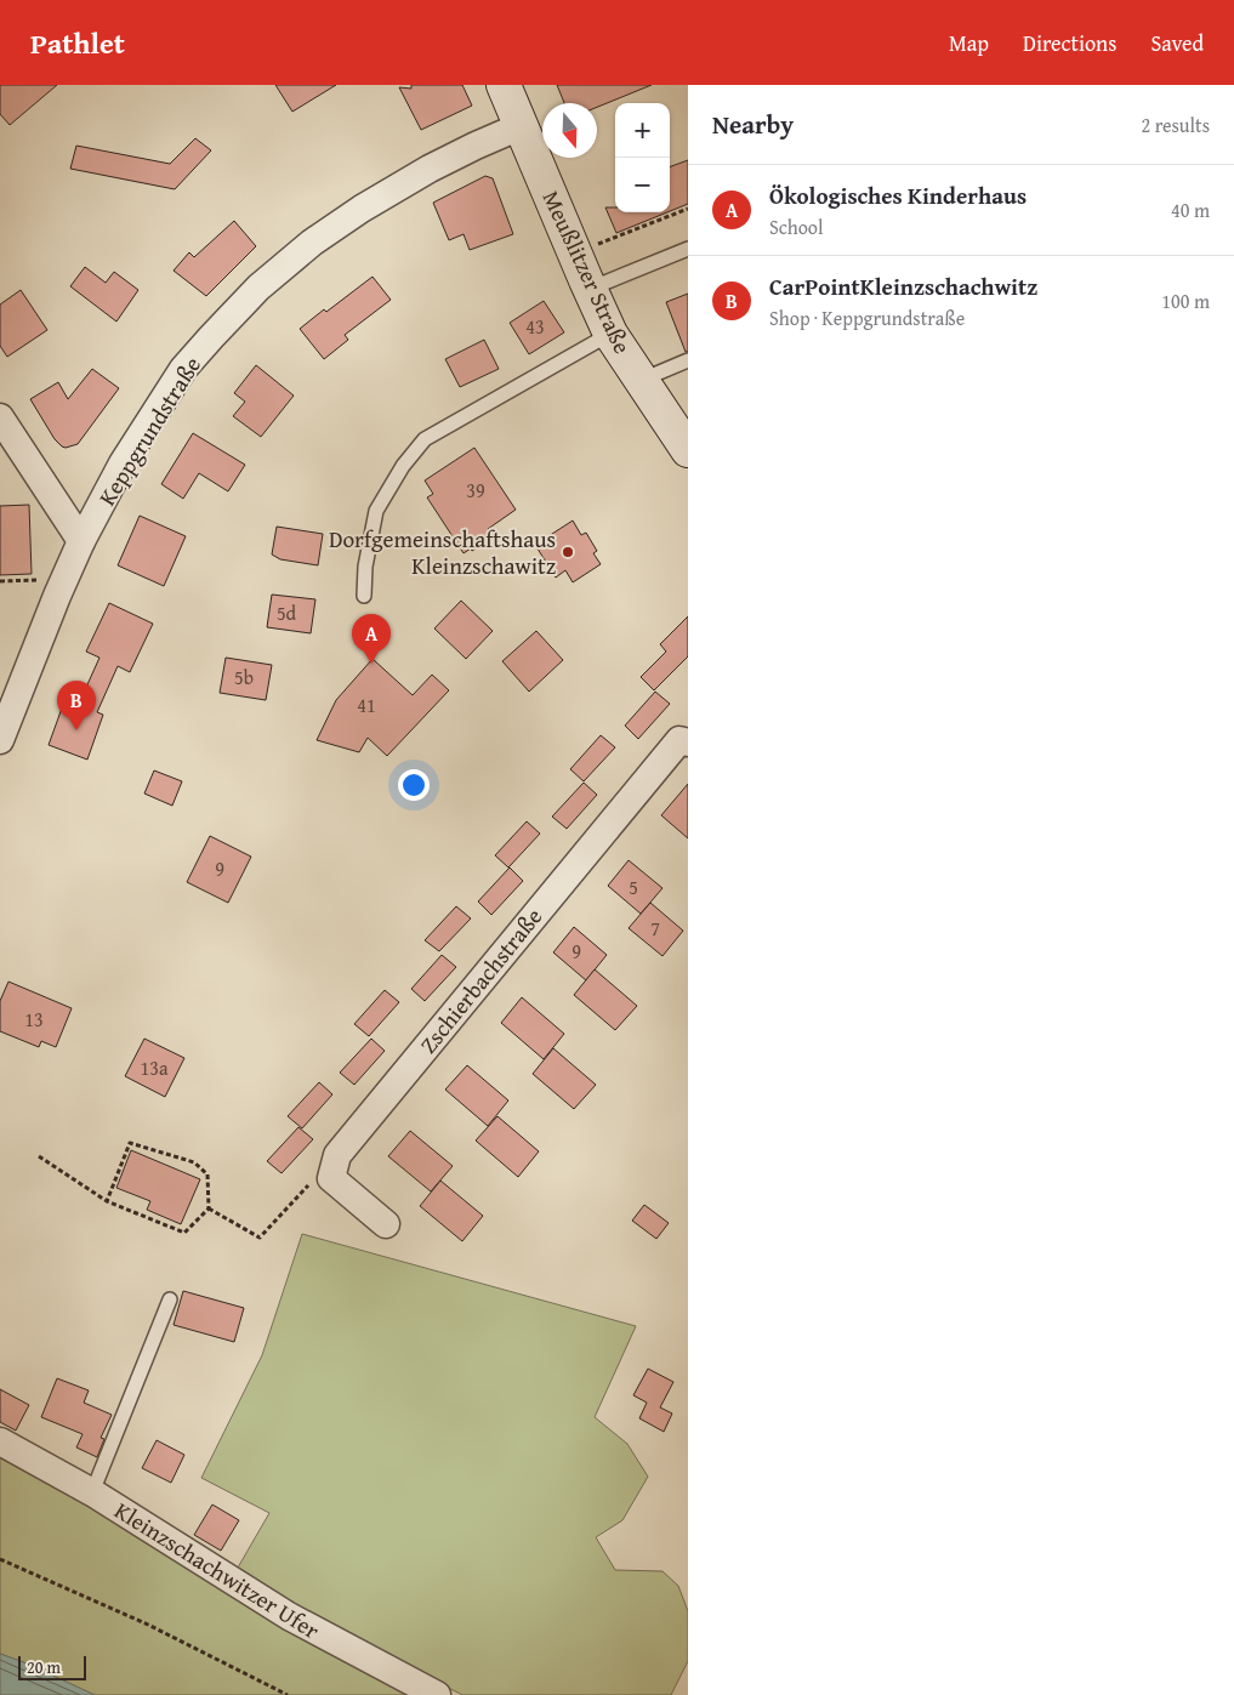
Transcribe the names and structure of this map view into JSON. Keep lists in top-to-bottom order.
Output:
{
  "streets": {
    "street": [
      "Meußlitzer Straße",
      "Keppgrundstraße",
      "Zschierbachstraße",
      "Kleinzschachwitzer Ufer"
    ]
  },
  "crossings": [
    ["Meußlitzer Straße", "Keppgrundstraße"]
  ],
  "places": ["Dorfgemeinschaftshaus Kleinzschawitz"],
  "house_numbers": [
    "43",
    "39",
    "5d",
    "5b",
    "41",
    "9",
    "5",
    "7",
    "9",
    "13",
    "13a"
  ],
  "scale_bar": "20 m",
  "north": "bottom",
  "page": {
    "header": "Pathlet",
    "nav": ["Map", "Directions", "Saved"],
    "heading": ["Nearby", "2 results"],
    "map_buttons": ["+", "−"],
    "list": [
      {
        "mark": "A",
        "name": "Ökologisches Kinderhaus",
        "note": "School",
        "value": "40 m"
      },
      {
        "mark": "B",
        "name": "CarPointKleinzschachwitz",
        "note": "Shop · Keppgrundstraße",
        "value": "100 m"
      }
    ],
    "pins": ["A", "B"],
    "scale": "20 m"
  }
}
